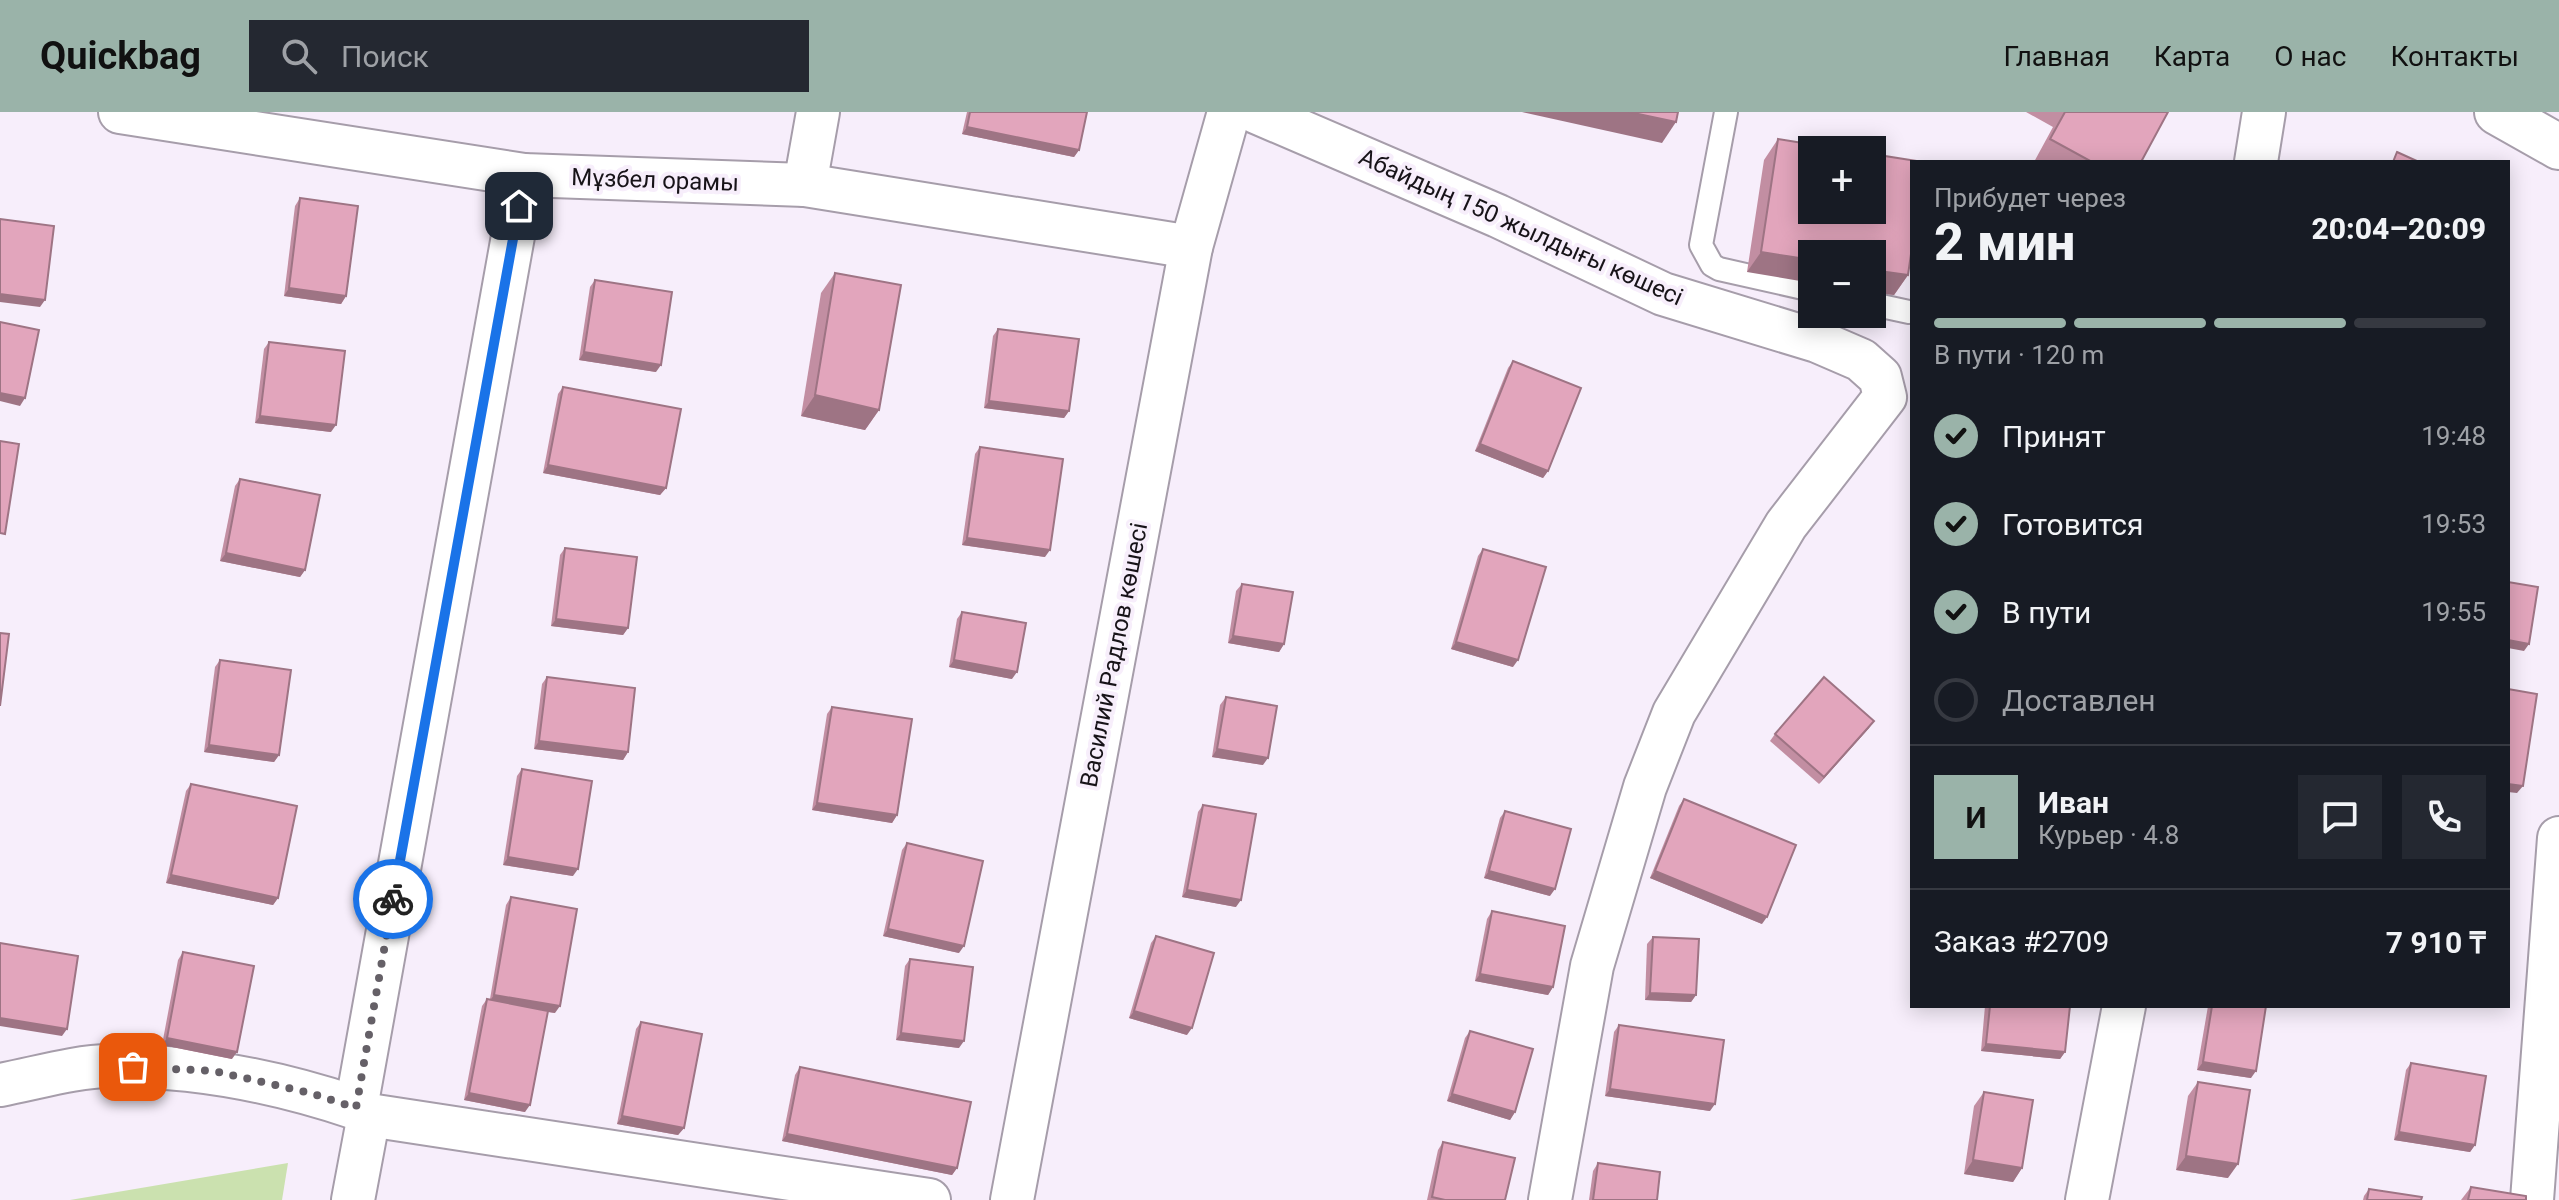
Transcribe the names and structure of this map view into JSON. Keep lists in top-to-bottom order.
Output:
{
  "streets": {
    "street": ["Мұзбел орамы", "Абайдың 150 жылдығы көшесі", "Василий Радлов көшесі"]
  },
  "crossings": [
    ["Мұзбел орамы", "Василий Радлов көшесі"]
  ],
  "page": {
    "header": "Quickbag",
    "search": "Поиск",
    "nav": [
      "Главная",
      "Карта",
      "О нас",
      "Контакты"
    ],
    "map_buttons": ["+", "−"],
    "heading": ["2 мин", "Прибудет через", "20:04–20:09"],
    "panel": [
      "Иван",
      "Курьер · 4.8",
      "Заказ #2709",
      "7 910 ₸"
    ],
    "bar": "В пути · 120 m",
    "list": [
      ["Принят", "19:48"],
      ["Готовится", "19:53"],
      ["В пути", "19:55"],
      "Доставлен"
    ],
    "round": "И"
  }
}
